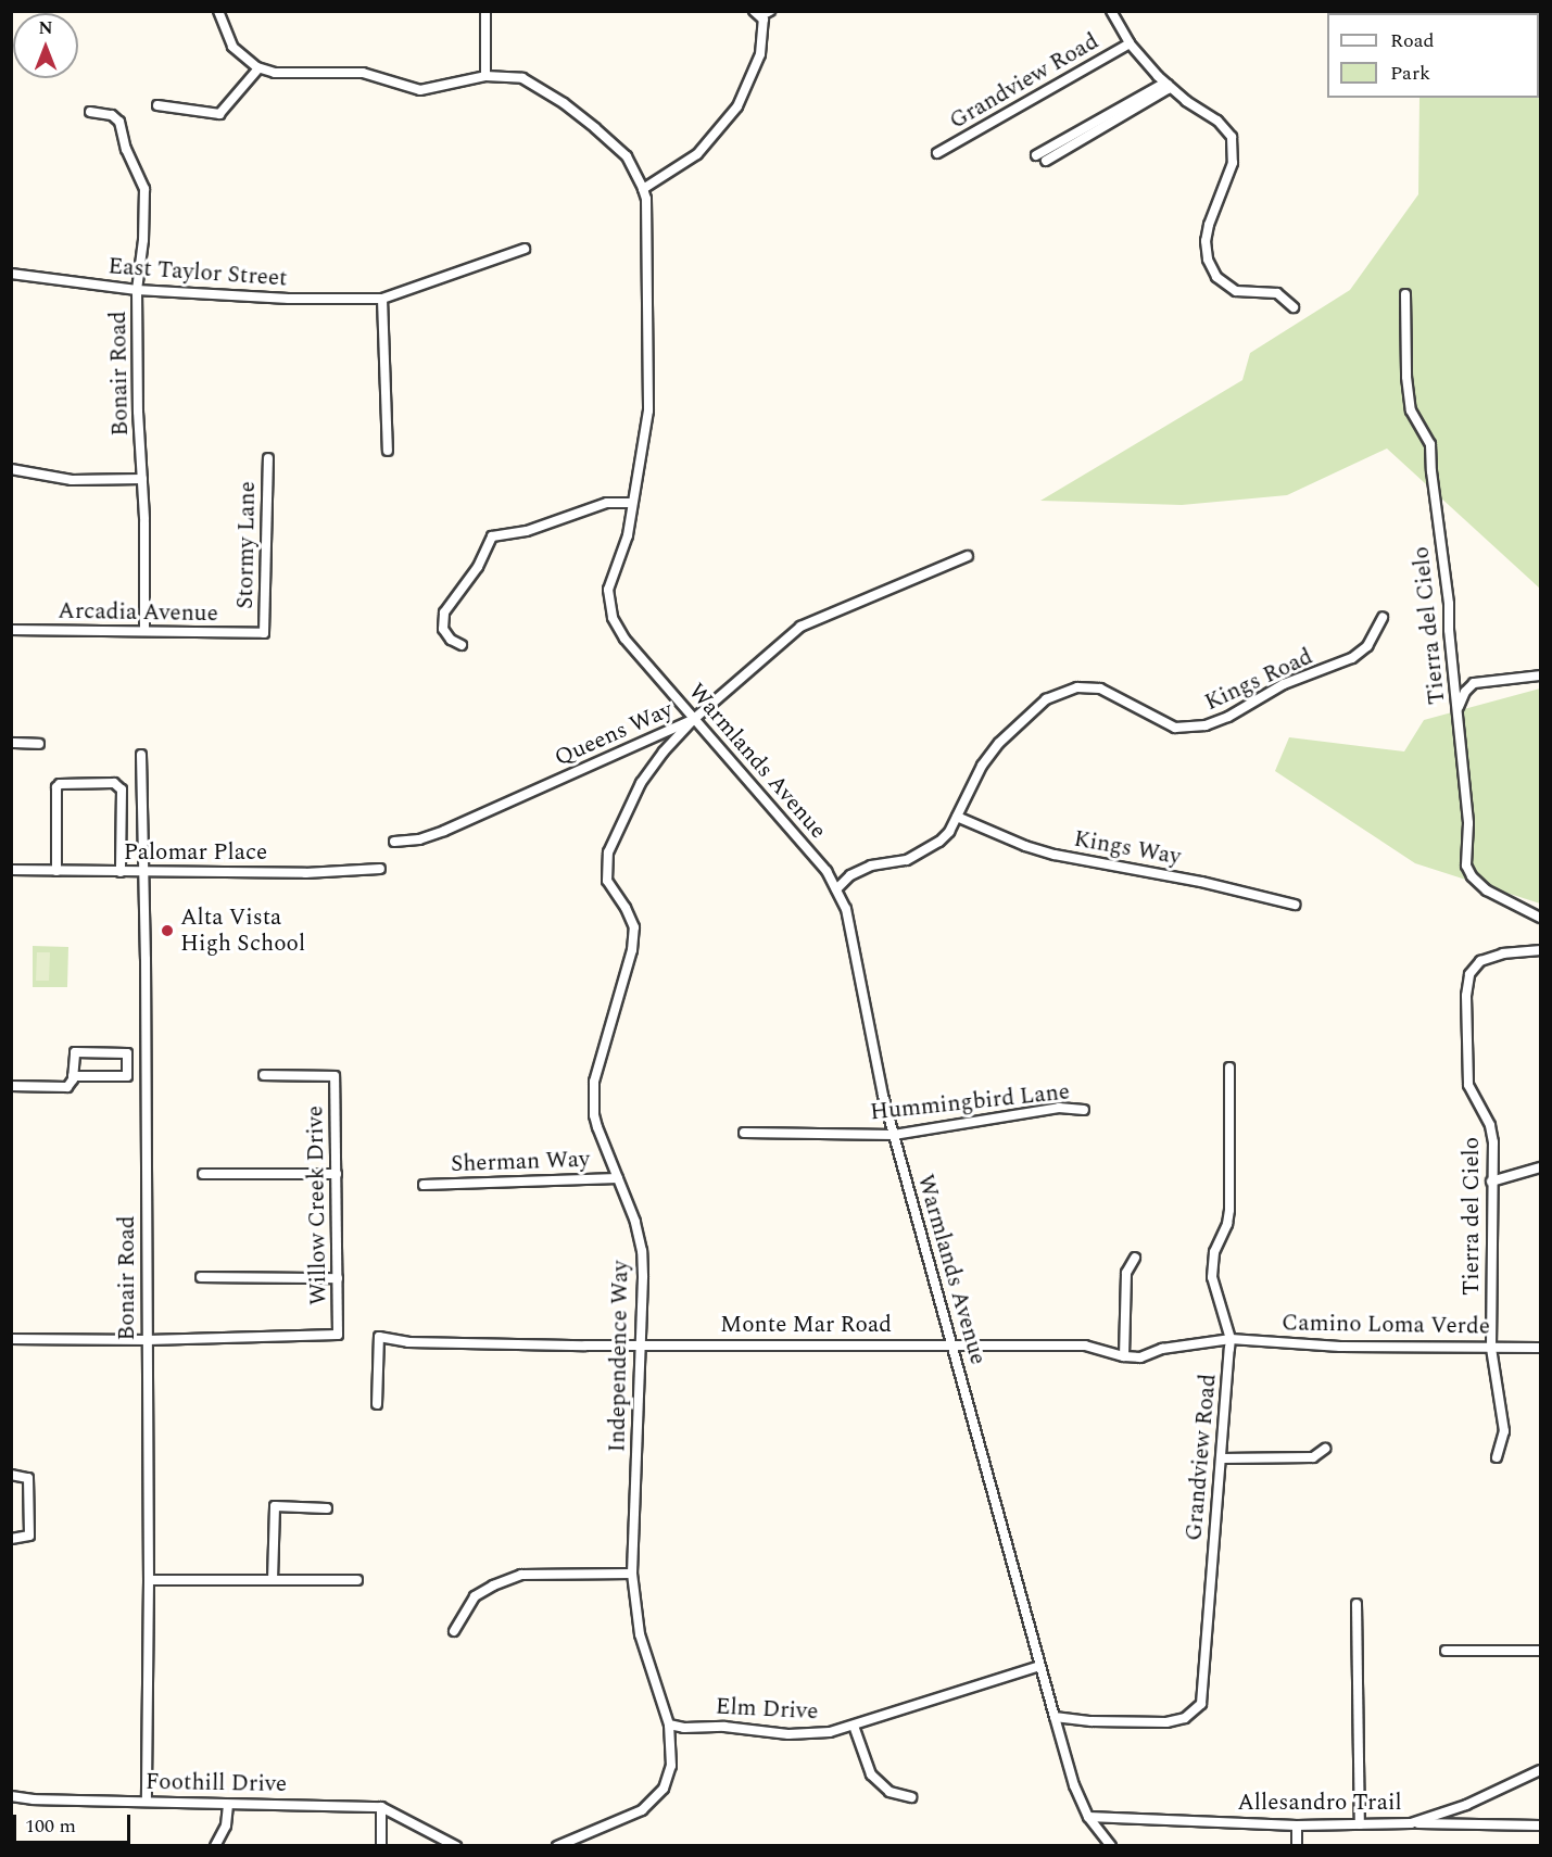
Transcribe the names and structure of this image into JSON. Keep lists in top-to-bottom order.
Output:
{
  "streets": {
    "street": [
      "Grandview Road",
      "East Taylor Street",
      "Bonair Road",
      "Stormy Lane",
      "Arcadia Avenue",
      "Tierra del Cielo",
      "Kings Road",
      "Queens Way",
      "Warmlands Avenue",
      "Kings Way",
      "Palomar Place",
      "Hummingbird Lane",
      "Sherman Way",
      "Willow Creek Drive",
      "Monte Mar Road",
      "Camino Loma Verde",
      "Independence Way",
      "Elm Drive",
      "Foothill Drive",
      "Allesandro Trail"
    ]
  },
  "crossings": [
    ["Grandview Road", "Warmlands Avenue"],
    ["Grandview Road", "Monte Mar Road"],
    ["Grandview Road", "Camino Loma Verde"],
    ["East Taylor Street", "Bonair Road"],
    ["Bonair Road", "Arcadia Avenue"],
    ["Bonair Road", "Palomar Place"],
    ["Bonair Road", "Willow Creek Drive"],
    ["Bonair Road", "Foothill Drive"],
    ["Stormy Lane", "Arcadia Avenue"],
    ["Tierra del Cielo", "Camino Loma Verde"],
    ["Kings Road", "Warmlands Avenue"],
    ["Kings Road", "Kings Way"],
    ["Queens Way", "Warmlands Avenue"],
    ["Queens Way", "Independence Way"],
    ["Warmlands Avenue", "Hummingbird Lane"],
    ["Warmlands Avenue", "Monte Mar Road"],
    ["Warmlands Avenue", "Independence Way"],
    ["Warmlands Avenue", "Elm Drive"],
    ["Warmlands Avenue", "Allesandro Trail"],
    ["Sherman Way", "Independence Way"],
    ["Monte Mar Road", "Camino Loma Verde"],
    ["Monte Mar Road", "Independence Way"],
    ["Independence Way", "Elm Drive"]
  ],
  "places": ["Alta Vista High School"],
  "legend": ["Road", "Park"],
  "scale_bar": "100 m",
  "north": "top"
}
